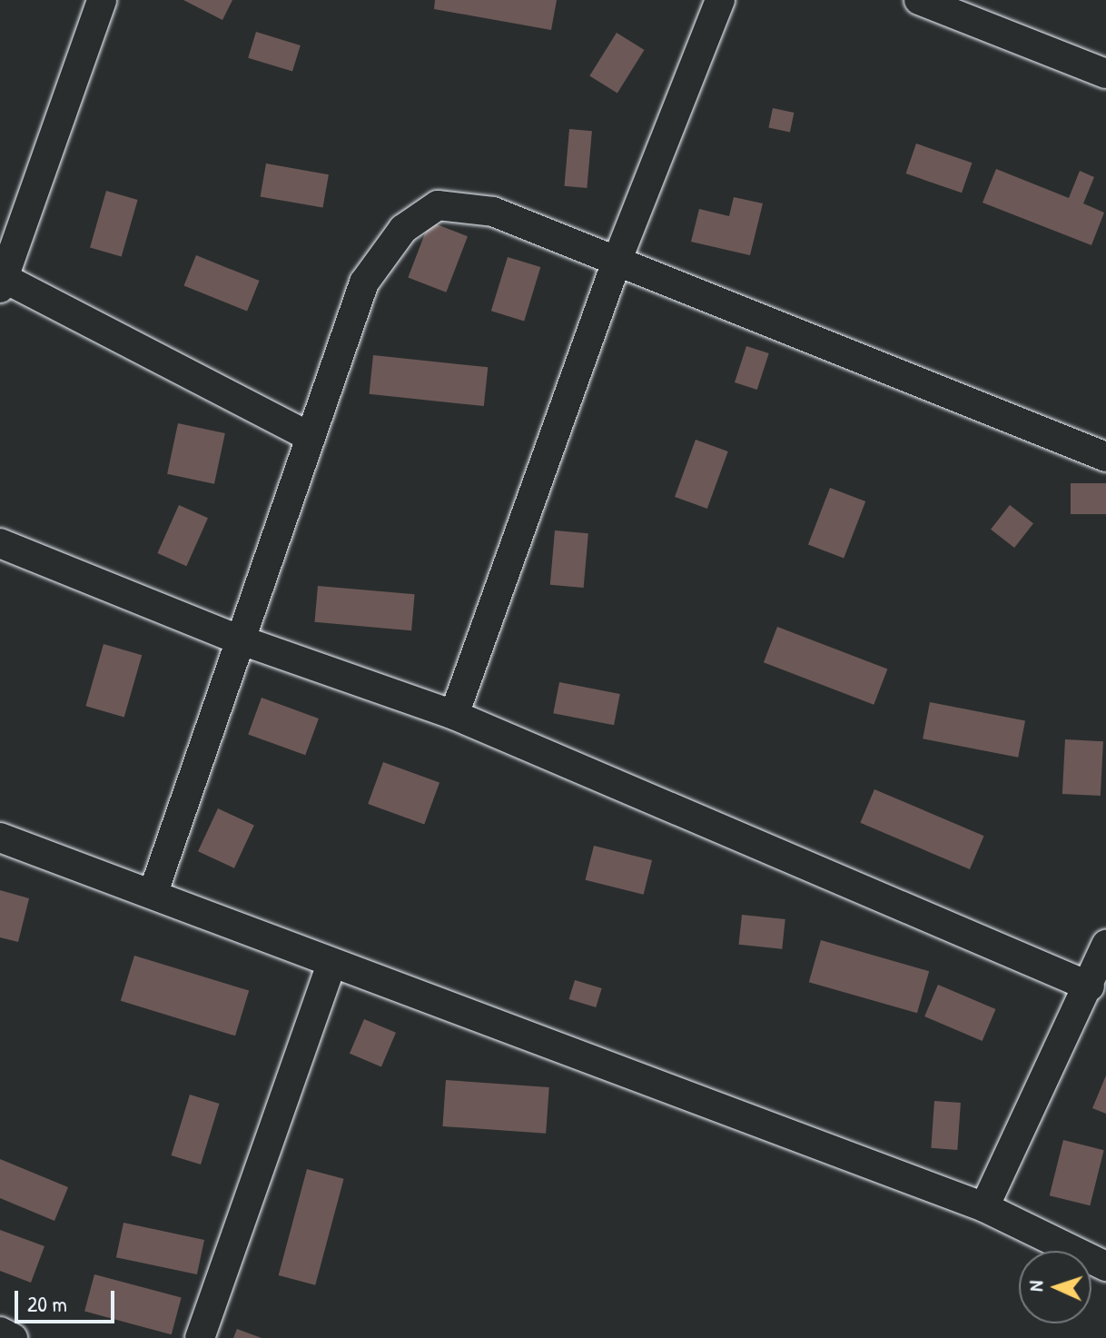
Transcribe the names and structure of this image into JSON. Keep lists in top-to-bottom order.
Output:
{
  "scale_bar": "20 m",
  "north": "left"
}
